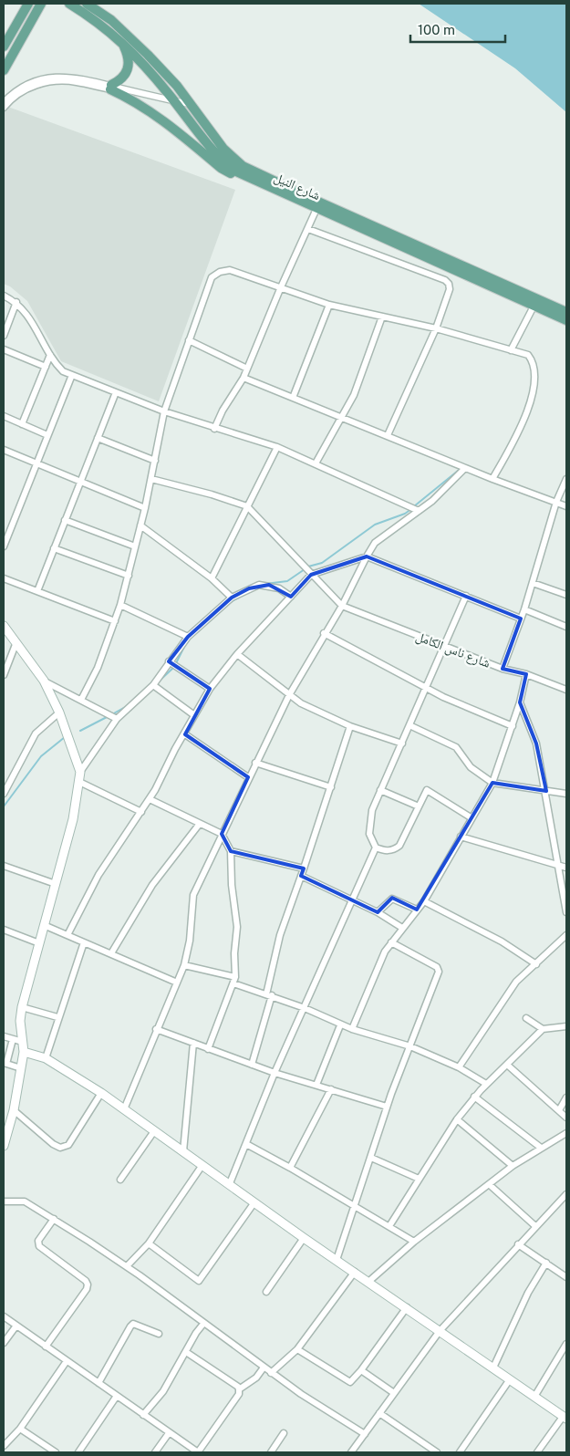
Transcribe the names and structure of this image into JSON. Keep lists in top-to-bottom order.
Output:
{
  "streets": {
    "main road": ["شارع النيل"],
    "street": ["شارع ناس الكامل"]
  },
  "scale_bar": "100 m"
}
